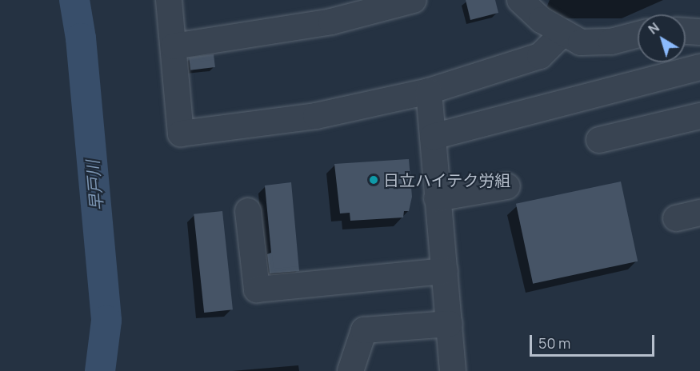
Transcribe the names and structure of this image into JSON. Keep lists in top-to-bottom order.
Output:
{
  "water": ["早戸川"],
  "places": ["日立ハイテク労組"],
  "scale_bar": "50 m",
  "north": "top left"
}
